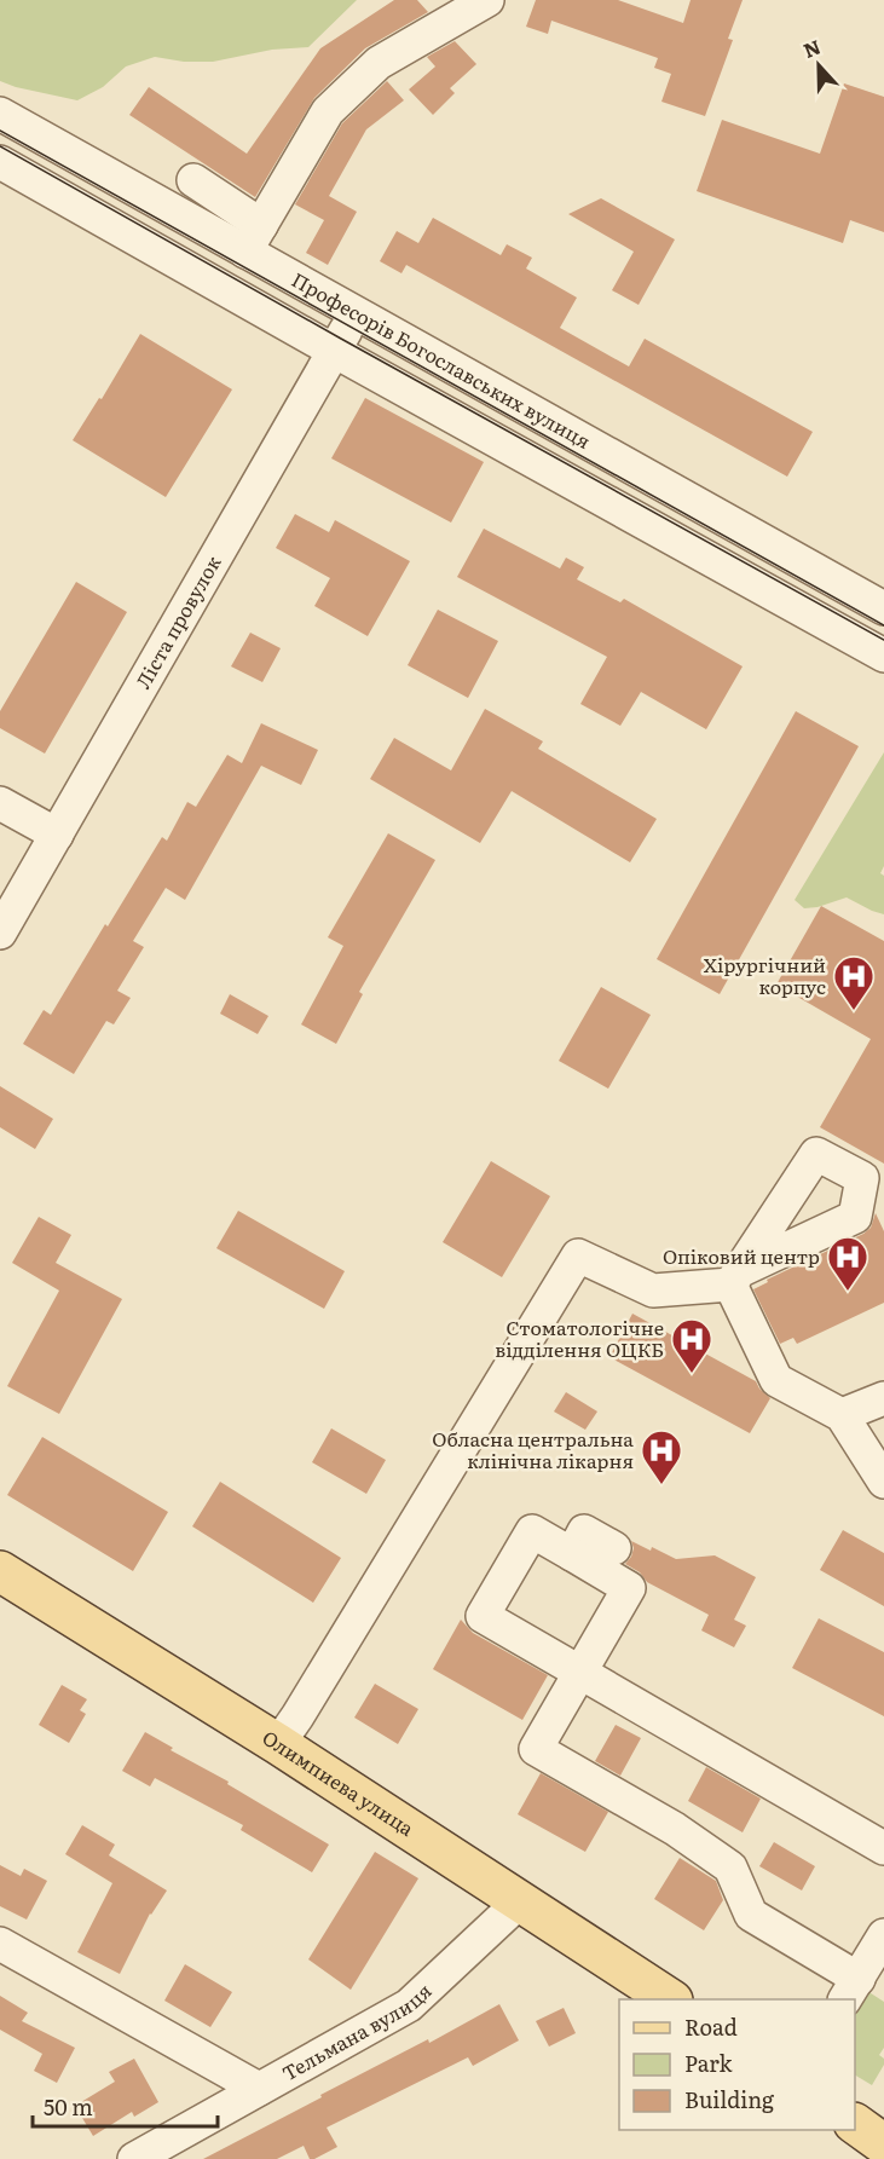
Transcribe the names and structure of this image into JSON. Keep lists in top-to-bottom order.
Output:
{
  "streets": {
    "main road": ["Олимпиева улица"],
    "street": ["Професорів Богославських вулиця", "Ліста провулок", "Тельмана вулиця"]
  },
  "crossings": [
    ["Професорів Богославських вулиця", "Ліста провулок"],
    ["Олимпиева улица", "Тельмана вулиця"]
  ],
  "places": {
    "hospital": [
      "Хірургічний корпус",
      "Опіковий центр",
      "Стоматологічне відділення ОЦКБ",
      "Обласна центральна клінічна лікарня"
    ]
  },
  "legend": ["Road", "Park", "Building"],
  "scale_bar": "50 m",
  "north": "top"
}
